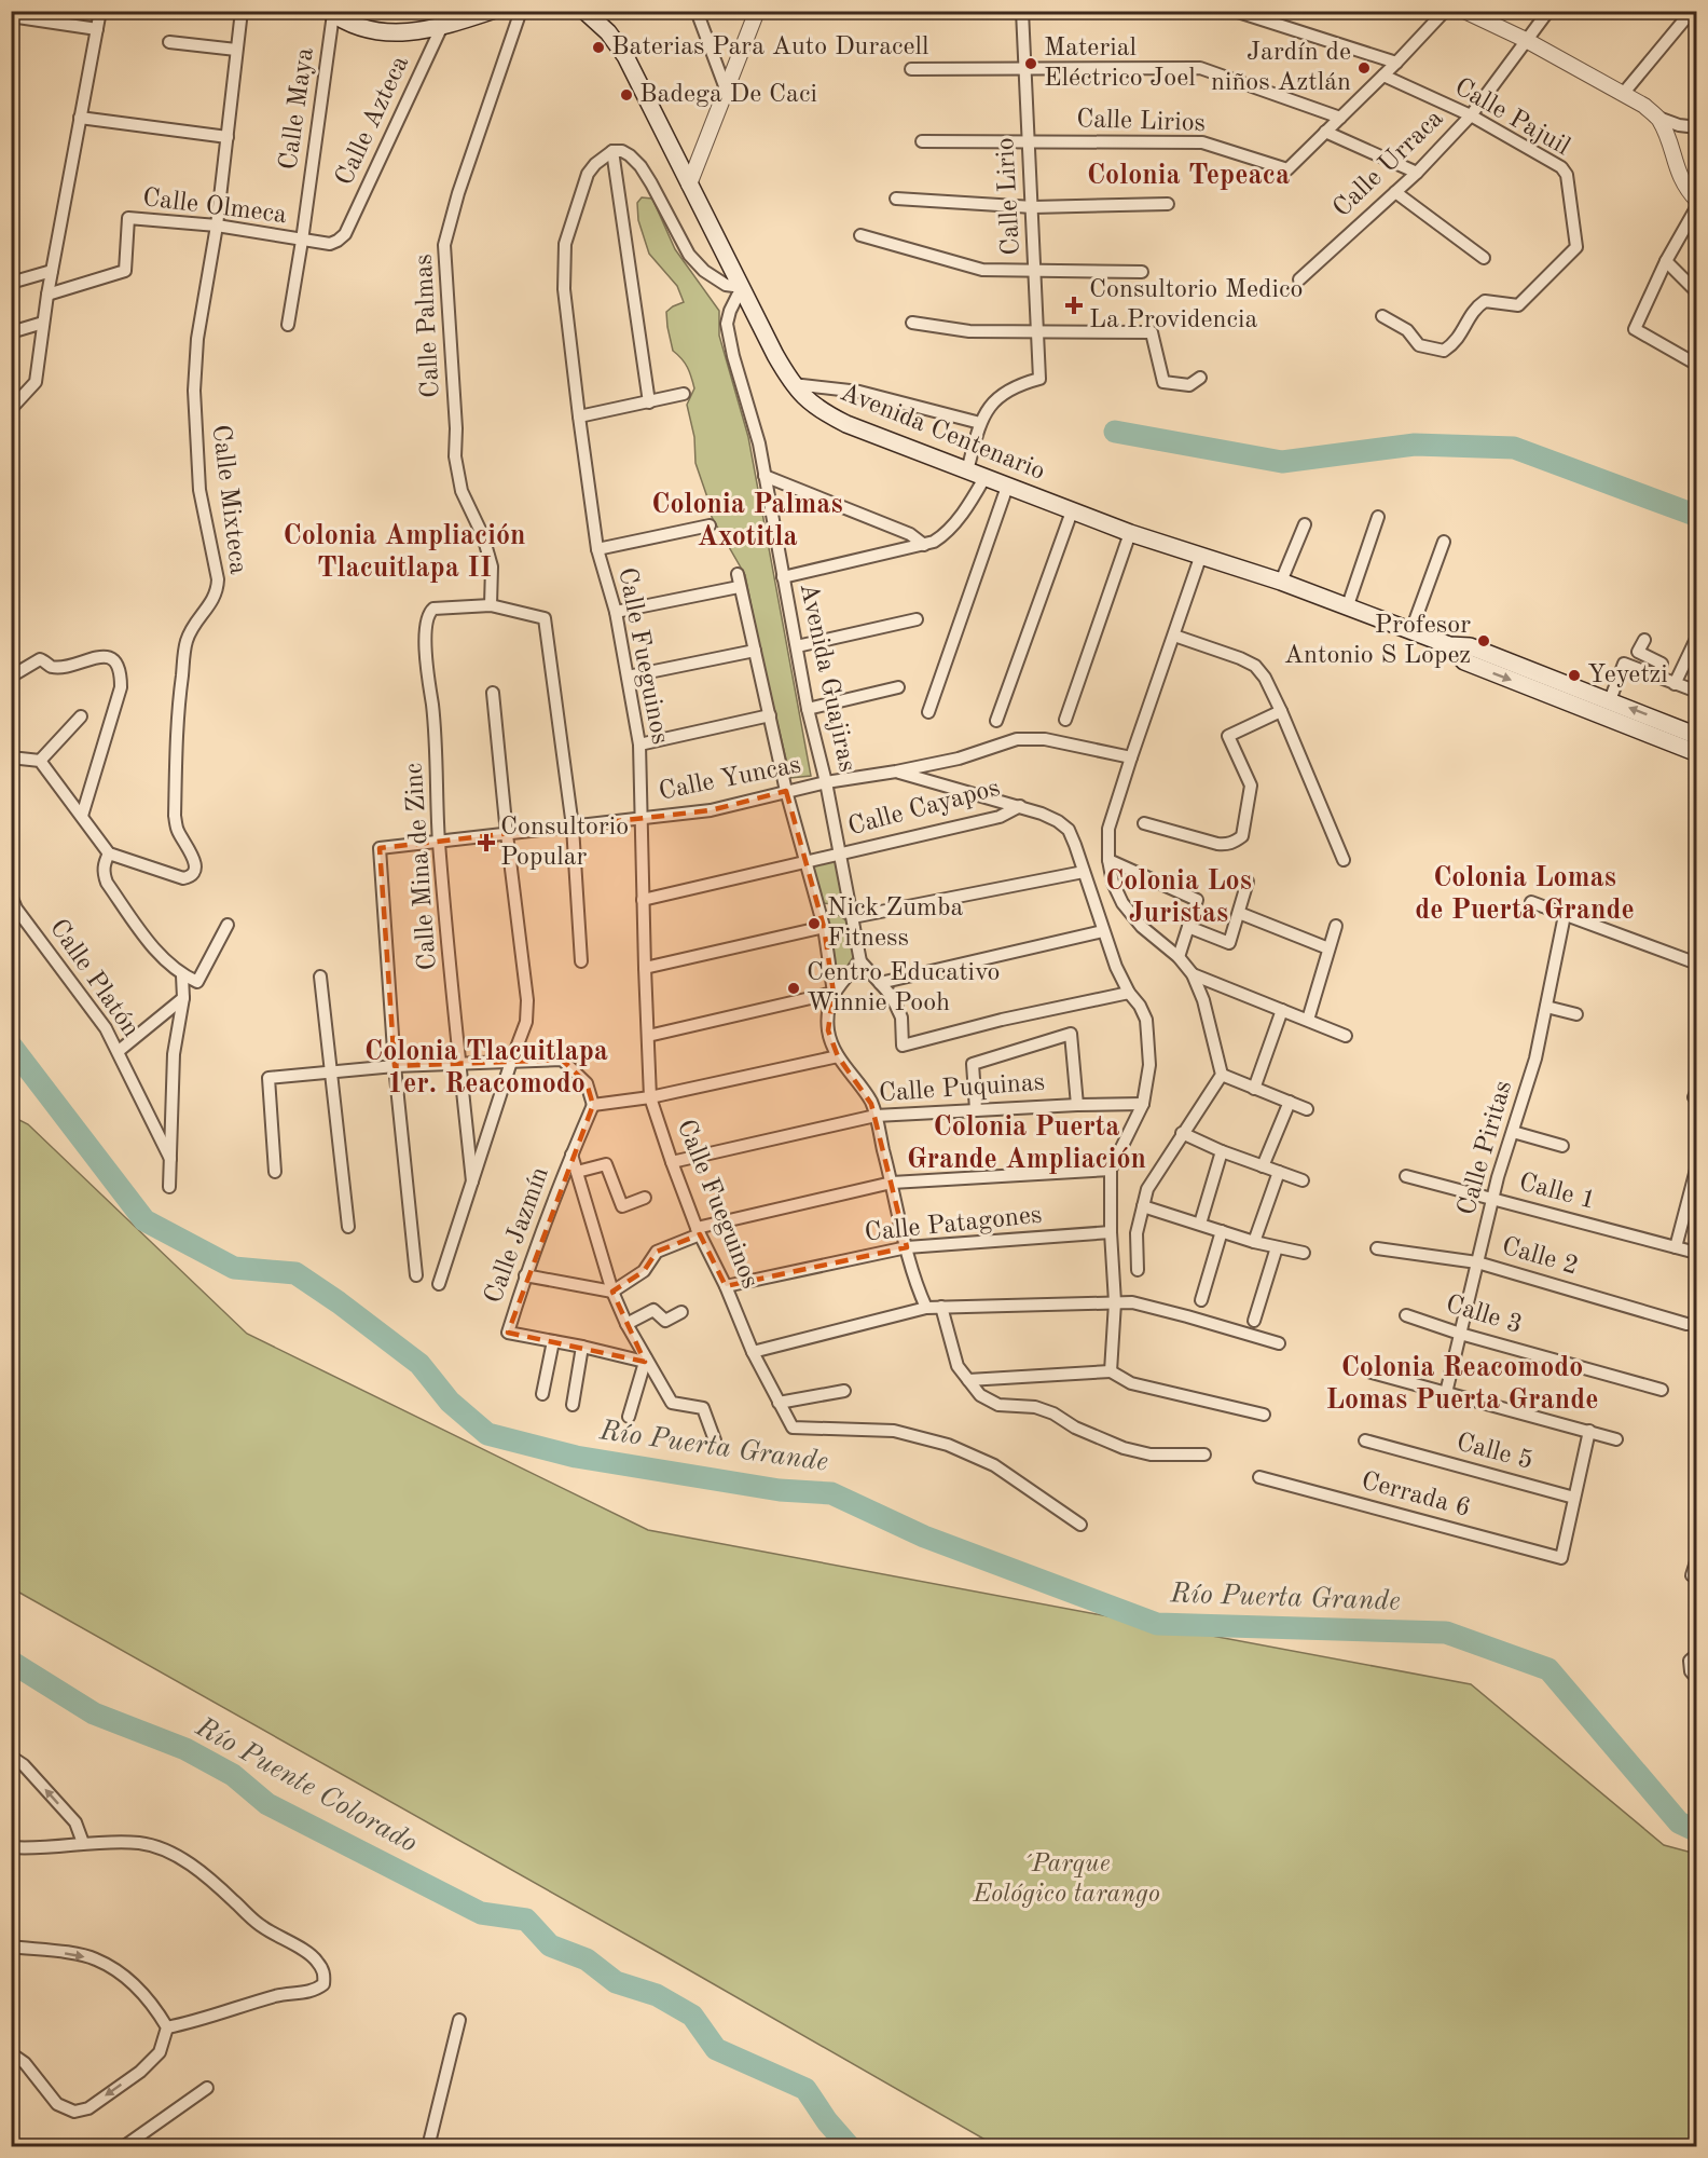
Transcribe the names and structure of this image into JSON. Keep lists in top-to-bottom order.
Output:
{
  "streets": {
    "main road": ["Avenida Centenario"],
    "street": [
      "Calle Maya",
      "Calle Pajuil",
      "Calle Azteca",
      "Calle Lirios",
      "Calle Urraca",
      "Calle Lirio",
      "Calle Olmeca",
      "Calle Palmas",
      "Calle Mixteca",
      "Calle Fueguinos",
      "Avenida Guajiras",
      "Calle Yuncas",
      "Calle Cayapos",
      "Calle Mina de Zinc",
      "Calle Platón",
      "Calle Puquinas",
      "Calle Piritas",
      "Calle 1",
      "Calle Patagones",
      "Calle Jazmín",
      "Calle 2",
      "Calle 3",
      "Calle 5",
      "Cerrada 6"
    ]
  },
  "crossings": [
    ["Calle Maya", "Calle Olmeca"],
    ["Calle Pajuil", "Calle Urraca"],
    ["Calle Azteca", "Calle Olmeca"],
    ["Calle Lirios", "Calle Lirio"],
    ["Calle Olmeca", "Calle Mixteca"],
    ["Calle Palmas", "Calle Mina de Zinc"],
    ["Avenida Centenario", "Avenida Guajiras"],
    ["Calle Fueguinos", "Calle Yuncas"],
    ["Calle Fueguinos", "Calle Puquinas"],
    ["Calle Fueguinos", "Calle Patagones"],
    ["Avenida Guajiras", "Calle Yuncas"],
    ["Avenida Guajiras", "Calle Cayapos"],
    ["Calle Yuncas", "Calle Mina de Zinc"],
    ["Calle Piritas", "Calle 1"],
    ["Calle Piritas", "Calle 2"],
    ["Calle Piritas", "Calle 3"],
    ["Calle 5", "Cerrada 6"]
  ],
  "districts": [
    "Colonia Tepeaca",
    "Colonia Palmas Axotitla",
    "Colonia Ampliación Tlacuitlapa II",
    "Colonia Lomas de Puerta Grande",
    "Colonia Los Juristas",
    "Colonia Tlacuitlapa 1er. Reacomodo",
    "Colonia Puerta Grande Ampliación",
    "Colonia Reacomodo Lomas Puerta Grande"
  ],
  "water": ["Río Puerta Grande", "Río Puente Colorado"],
  "parks": ["´Parque Eológico tarango"],
  "places": {
    "other": [
      "Baterias Para Auto Duracell",
      "Material Eléctrico Joel",
      "Jardín de niños Aztlán",
      "Badega De Caci",
      "Profesor Antonio S Lopez",
      "Yeyetzi",
      "Nick Zumba Fitness",
      "Centro Educativo Winnie Pooh"
    ],
    "health": ["Consultorio Medico La Providencia", "Consultorio Popular"]
  }
}
